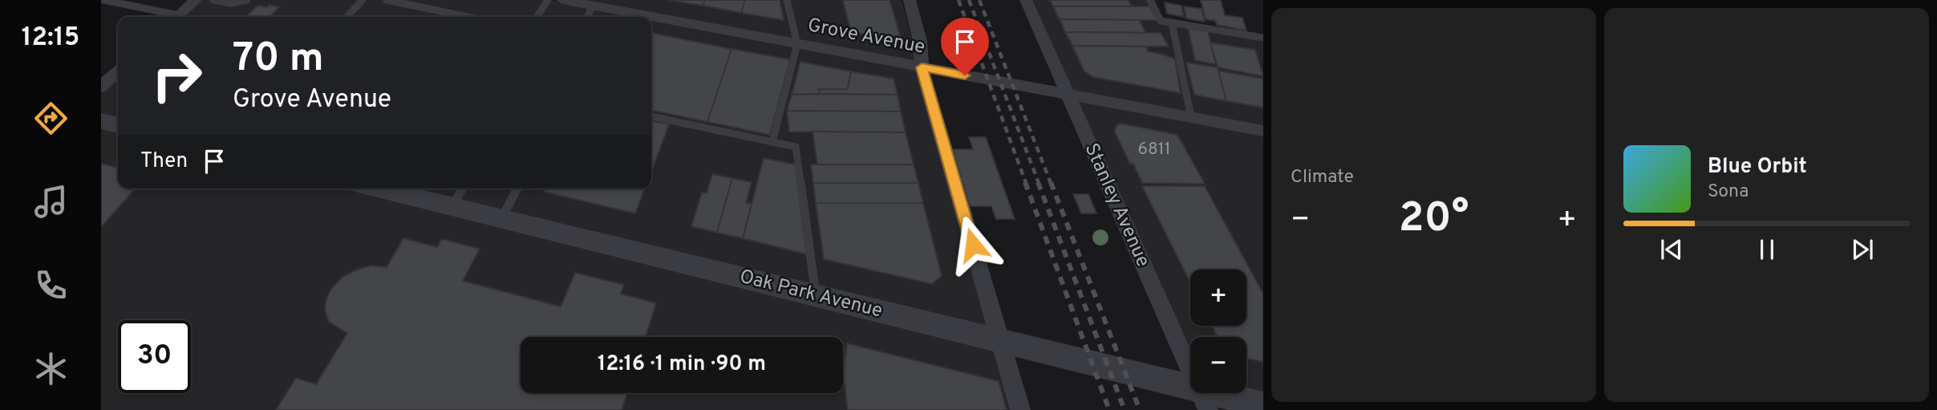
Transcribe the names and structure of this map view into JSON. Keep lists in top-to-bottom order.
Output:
{
  "streets": {
    "street": ["Grove Avenue", "Stanley Avenue", "Oak Park Avenue"]
  },
  "crossings": [
    ["Grove Avenue", "Stanley Avenue"],
    ["Stanley Avenue", "Oak Park Avenue"]
  ],
  "house_numbers": ["6811"],
  "page": {
    "tabs": "12:15",
    "tile": "Climate",
    "turn": ["70 m", "Grove Avenue"],
    "then": "Then",
    "song": ["Blue Orbit", "Sona"],
    "heat": ["−", "20°", "+"],
    "map_buttons": ["+", "−"],
    "limit": "30",
    "trip": "12:16 · 1 min · 90 m"
  }
}
